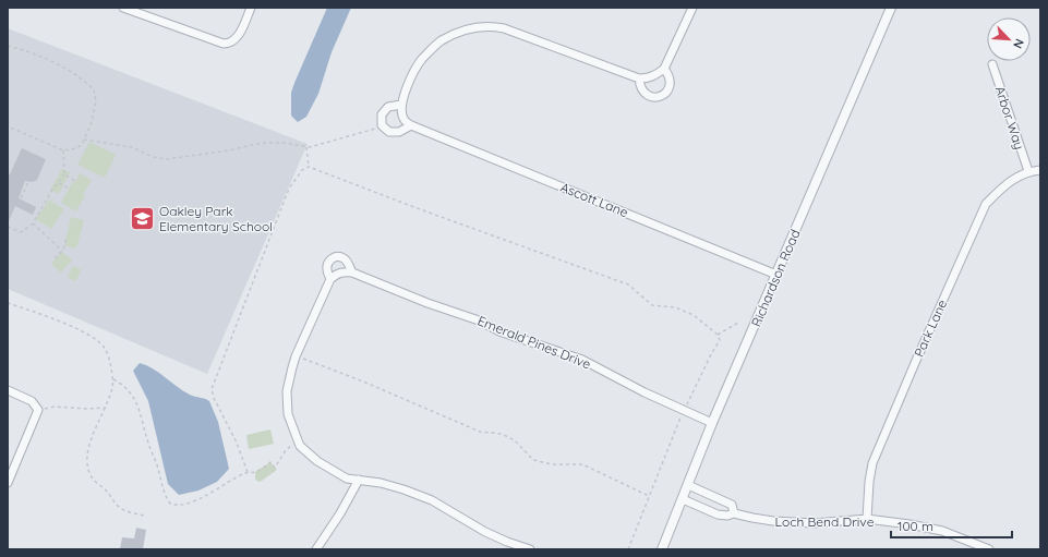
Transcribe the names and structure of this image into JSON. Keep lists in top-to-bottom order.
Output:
{
  "streets": {
    "street": [
      "Arbor Way",
      "Ascott Lane",
      "Richardson Road",
      "Park Lane",
      "Emerald Pines Drive",
      "Loch Bend Drive"
    ]
  },
  "crossings": [
    ["Arbor Way", "Park Lane"],
    ["Ascott Lane", "Richardson Road"],
    ["Richardson Road", "Emerald Pines Drive"],
    ["Richardson Road", "Loch Bend Drive"],
    ["Park Lane", "Loch Bend Drive"]
  ],
  "places": {
    "school or university": ["Oakley Park Elementary School"]
  },
  "scale_bar": "100 m",
  "north": "bottom right"
}
